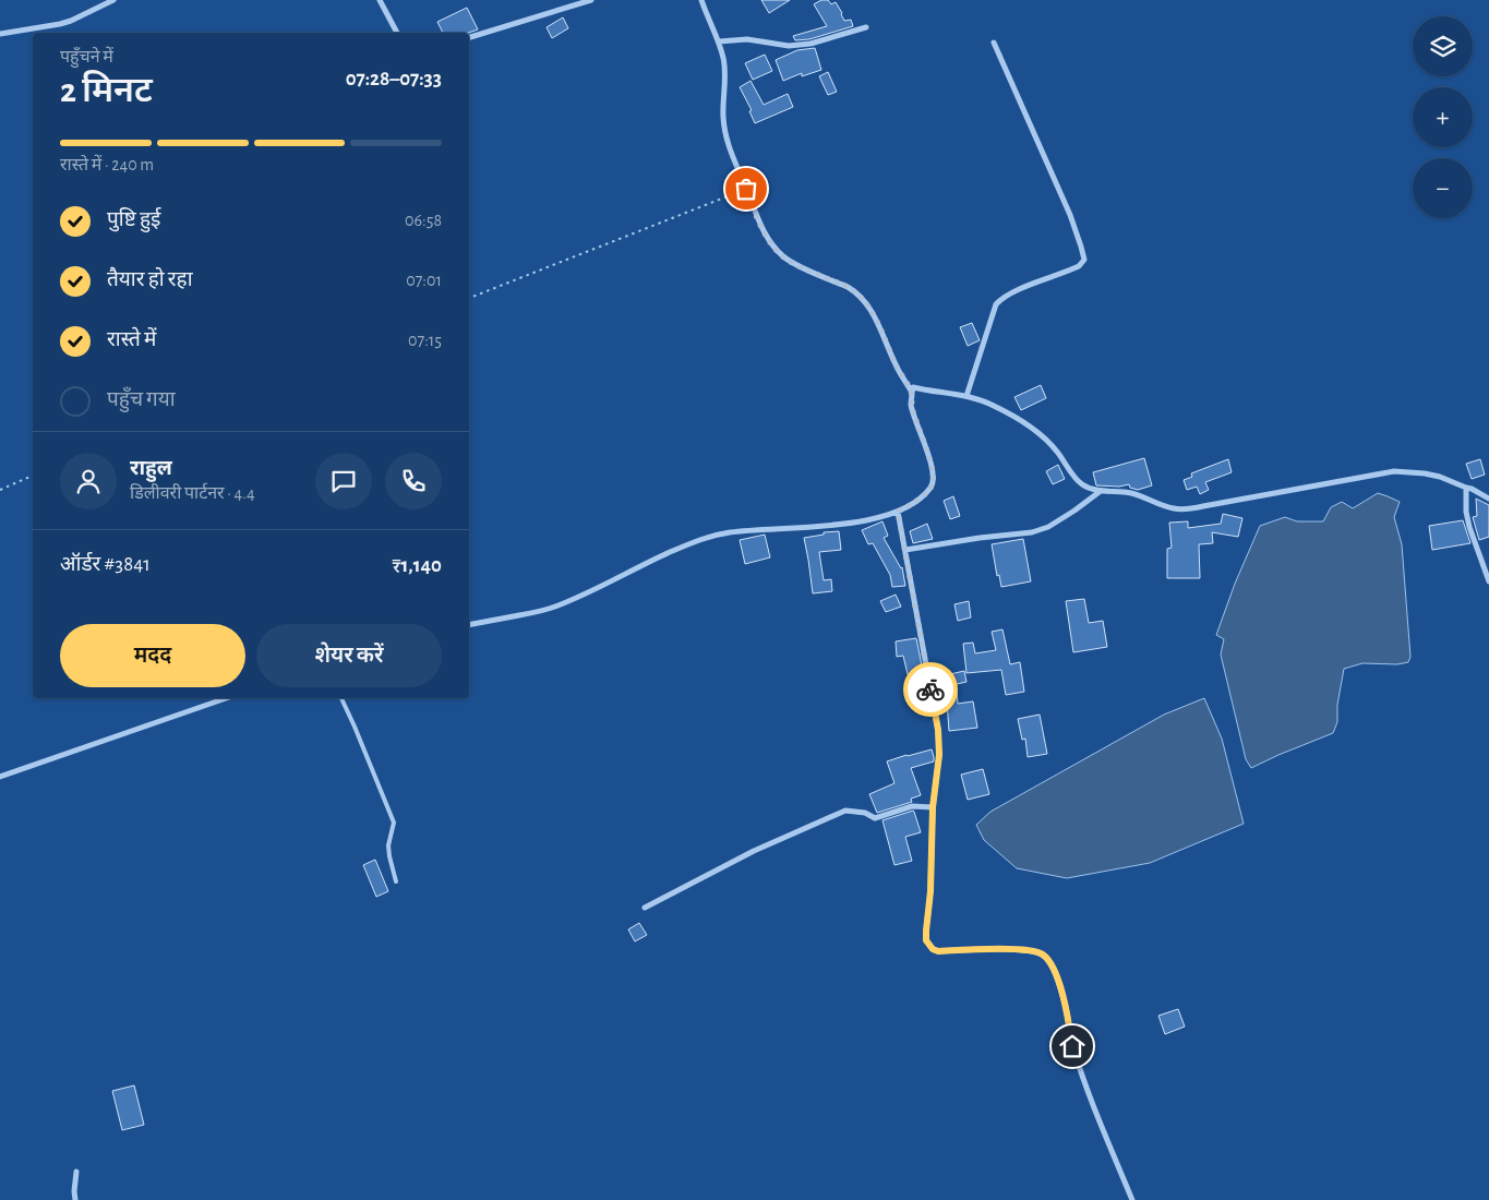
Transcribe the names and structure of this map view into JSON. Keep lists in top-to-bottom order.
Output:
{
  "page": {
    "map_buttons": ["+", "−"],
    "heading": ["2 मिनट", "पहुँचने में", "07:28–07:33"],
    "panel": [
      "राहुल",
      "डिलीवरी पार्टनर · 4.4",
      "ऑर्डर #3841",
      "₹1,140"
    ],
    "bar": "रास्ते में · 240 m",
    "list": [
      ["पुष्टि हुई", "06:58"],
      ["तैयार हो रहा", "07:01"],
      ["रास्ते में", "07:15"],
      "पहुँच गया"
    ],
    "buttons": ["मदद", "शेयर करें"]
  }
}
